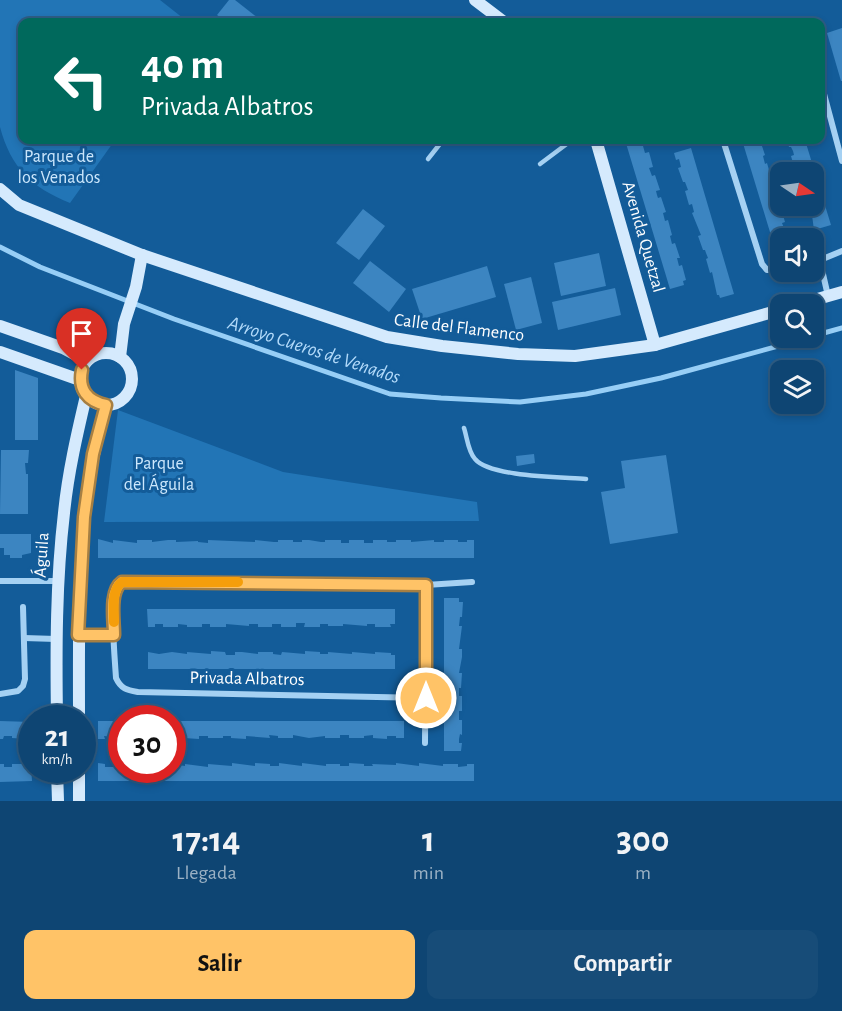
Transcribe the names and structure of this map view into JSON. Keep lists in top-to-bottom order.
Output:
{
  "streets": {
    "street": [
      "Avenida Quetzal",
      "Calle del Flamenco",
      "Águila",
      "Privada Albatros"
    ]
  },
  "crossings": [
    ["Avenida Quetzal", "Calle del Flamenco"]
  ],
  "water": ["Arroyo Cueros de Venados"],
  "parks": ["Parque de los Venados", "Parque del Águila"],
  "north": "right",
  "page": {
    "turn": ["40 m", "Privada Albatros"],
    "speed": "21 km/h",
    "limit": "30",
    "eta": [
      "17:14",
      "Llegada",
      "1",
      "min",
      "300",
      "m"
    ],
    "buttons": ["Salir", "Compartir"]
  }
}
